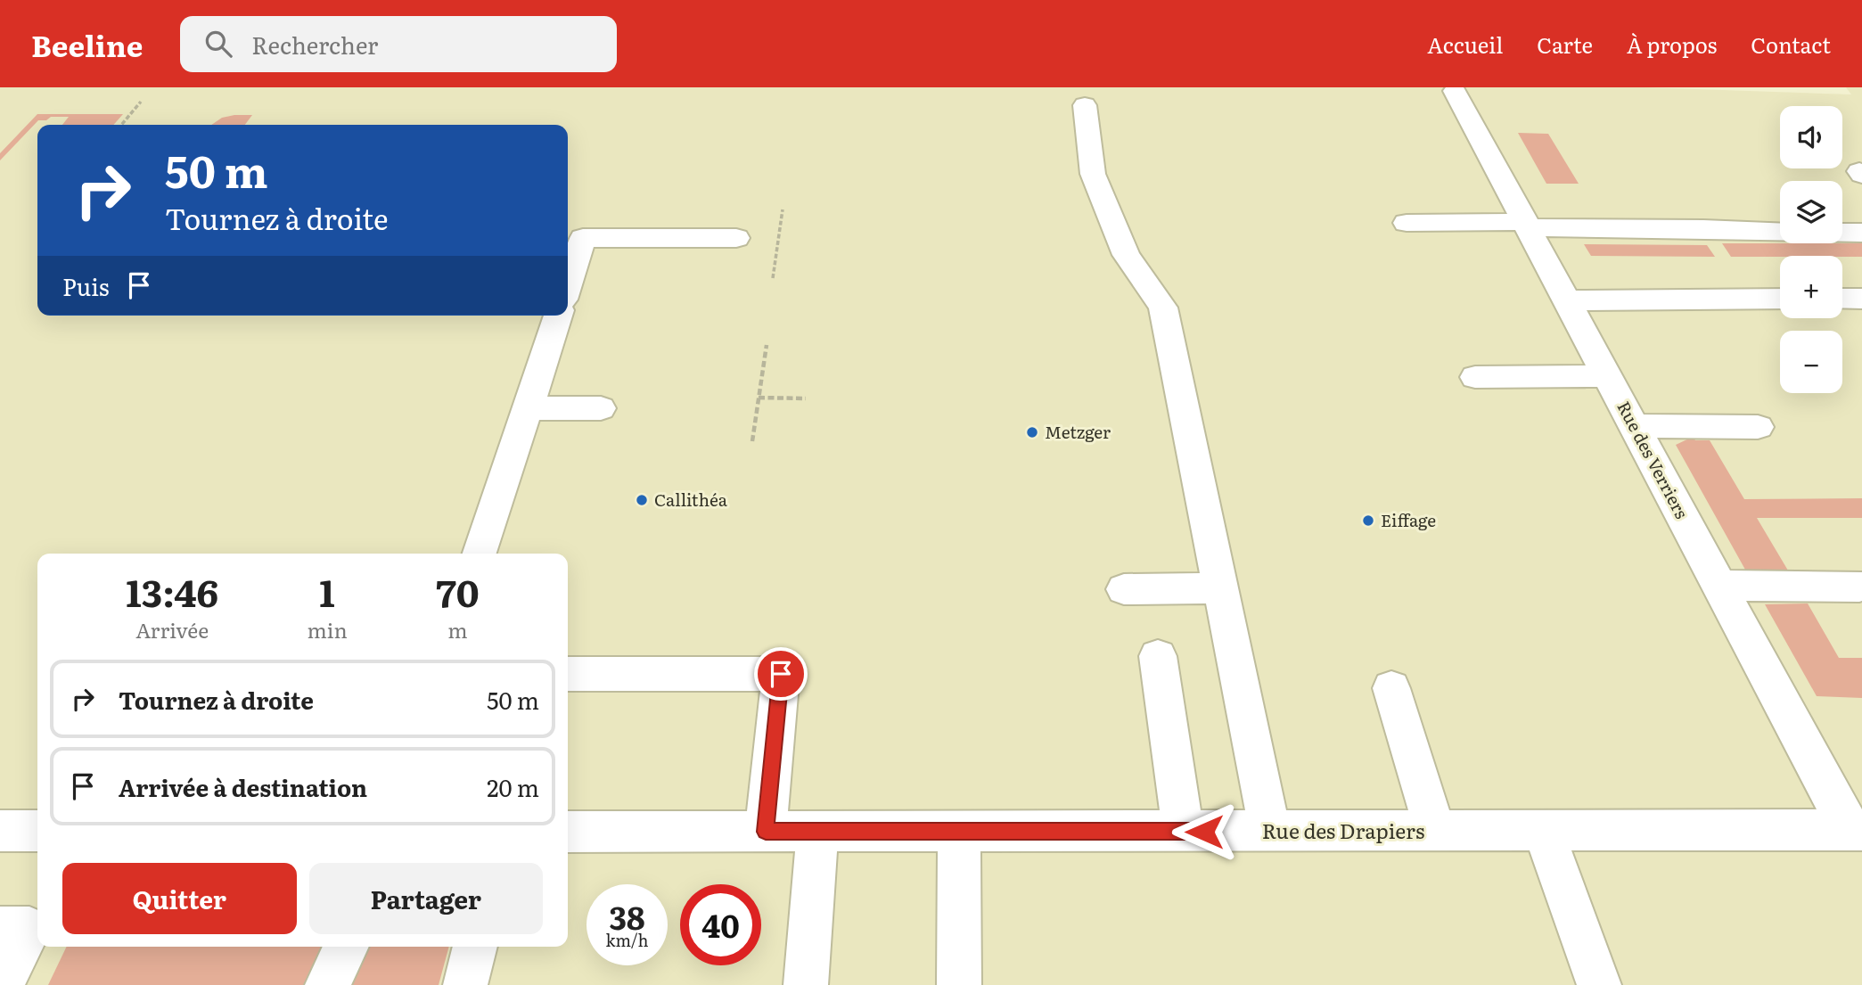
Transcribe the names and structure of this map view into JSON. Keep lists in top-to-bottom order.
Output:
{
  "streets": {
    "street": ["Rue des Verriers", "Rue des Drapiers"]
  },
  "crossings": [
    ["Rue des Verriers", "Rue des Drapiers"]
  ],
  "places": ["Metzger", "Callithéa", "Eiffage"],
  "page": {
    "header": "Beeline",
    "search": "Rechercher",
    "nav": [
      "Accueil",
      "Carte",
      "À propos",
      "Contact"
    ],
    "map_buttons": ["+", "−"],
    "turn": ["50 m", "Tournez à droite"],
    "then": "Puis",
    "eta": [
      "13:46",
      "Arrivée",
      "1",
      "min",
      "70",
      "m"
    ],
    "list": [
      {
        "name": "Tournez à droite",
        "value": "50 m"
      },
      {
        "name": "Arrivée à destination",
        "value": "20 m"
      }
    ],
    "buttons": ["Quitter", "Partager"],
    "speed": "38 km/h",
    "limit": "40"
  }
}
